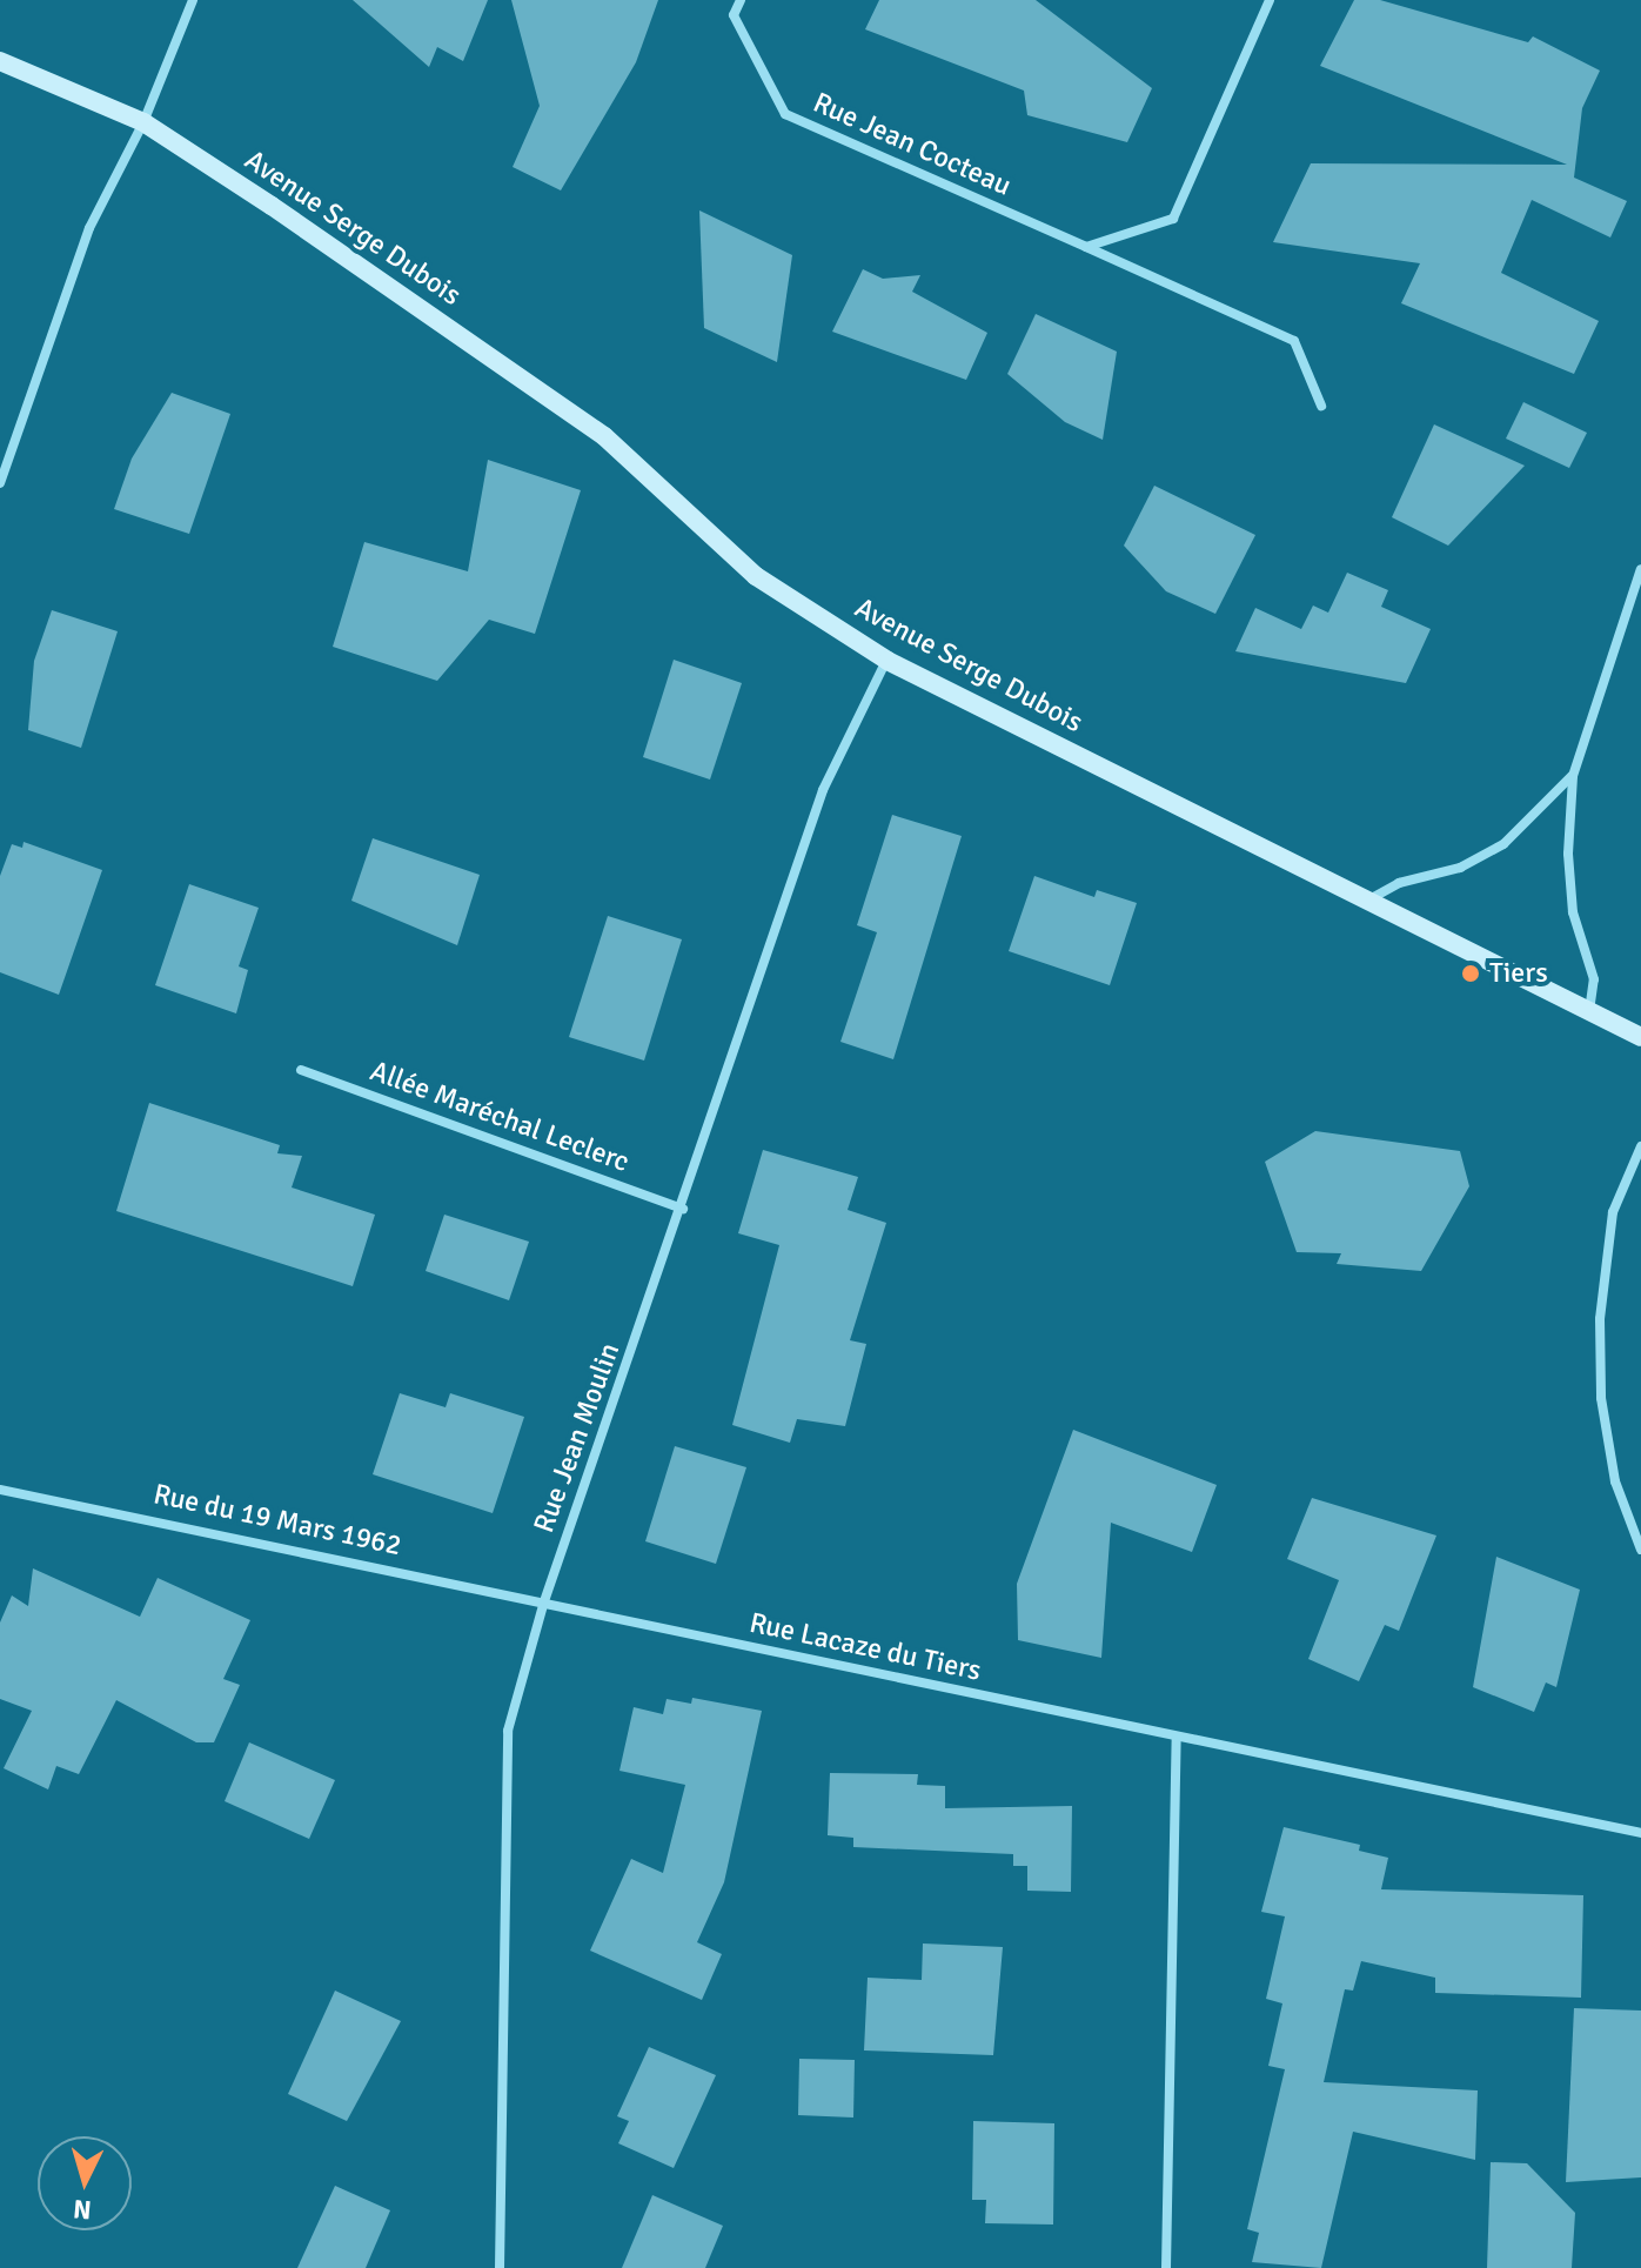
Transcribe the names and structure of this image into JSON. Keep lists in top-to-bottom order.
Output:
{
  "streets": {
    "street": [
      "Rue Jean Cocteau",
      "Avenue Serge Dubois",
      "Allée Maréchal Leclerc",
      "Rue Jean Moulin",
      "Rue du 19 Mars 1962",
      "Rue Lacaze du Tiers"
    ]
  },
  "crossings": [
    ["Avenue Serge Dubois", "Rue Jean Moulin"],
    ["Allée Maréchal Leclerc", "Rue Jean Moulin"],
    ["Rue Jean Moulin", "Rue du 19 Mars 1962"],
    ["Rue Jean Moulin", "Rue Lacaze du Tiers"],
    ["Rue du 19 Mars 1962", "Rue Lacaze du Tiers"]
  ],
  "places": ["Tiers"],
  "north": "bottom"
}
